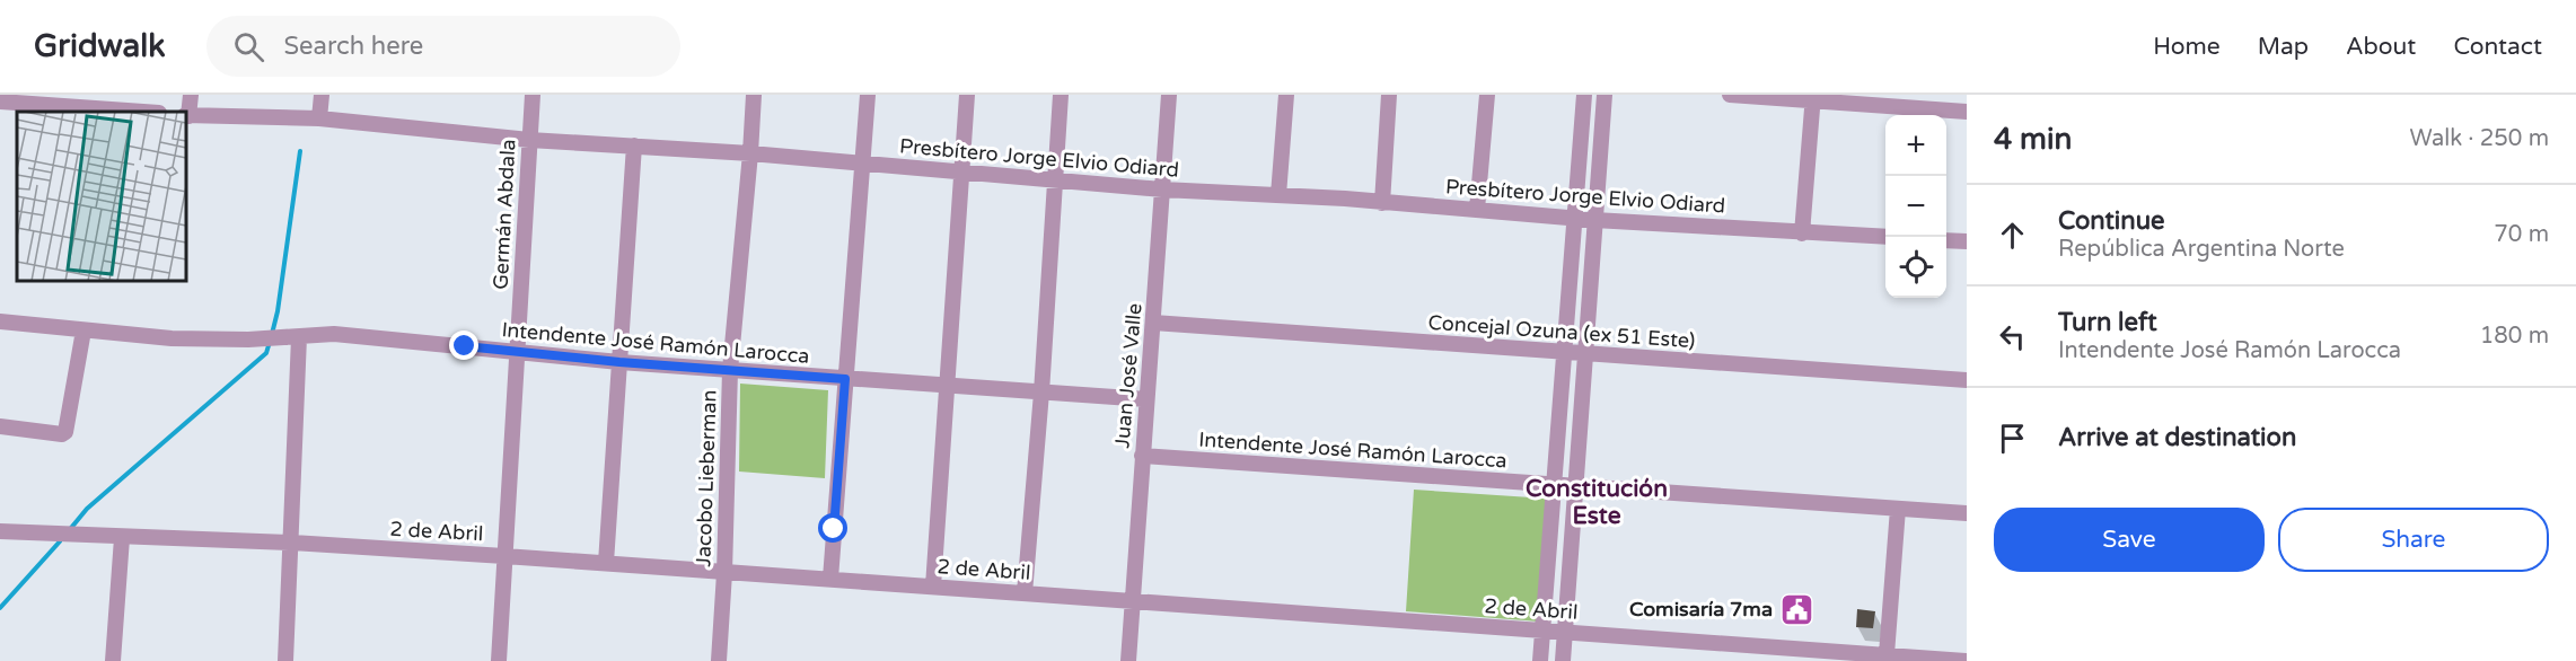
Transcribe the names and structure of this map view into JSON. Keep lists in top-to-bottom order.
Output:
{
  "streets": {
    "street": [
      "Presbítero Jorge Elvio Odiard",
      "Germán Abdala",
      "Concejal Ozuna (ex 51 Este)",
      "Intendente José Ramón Larocca",
      "Juan José Valle",
      "Jacobo Lieberman",
      "2 de Abril"
    ]
  },
  "crossings": [
    ["Presbítero Jorge Elvio Odiard", "Germán Abdala"],
    ["Presbítero Jorge Elvio Odiard", "Juan José Valle"],
    ["Presbítero Jorge Elvio Odiard", "Jacobo Lieberman"],
    ["Germán Abdala", "Intendente José Ramón Larocca"],
    ["Germán Abdala", "2 de Abril"],
    ["Concejal Ozuna (ex 51 Este)", "Juan José Valle"],
    ["Intendente José Ramón Larocca", "Juan José Valle"],
    ["Intendente José Ramón Larocca", "Jacobo Lieberman"],
    ["Juan José Valle", "2 de Abril"],
    ["Jacobo Lieberman", "2 de Abril"]
  ],
  "districts": ["Constitución Este"],
  "places": {
    "public building": ["Comisaría 7ma"]
  },
  "page": {
    "header": "Gridwalk",
    "search": "Search here",
    "nav": [
      "Home",
      "Map",
      "About",
      "Contact"
    ],
    "heading": ["4 min", "Walk · 250 m"],
    "map_buttons": ["+", "−"],
    "list": [
      ["Continue", "República Argentina Norte", "70 m"],
      ["Turn left", "Intendente José Ramón Larocca", "180 m"],
      "Arrive at destination"
    ],
    "buttons": ["Save", "Share"]
  }
}
